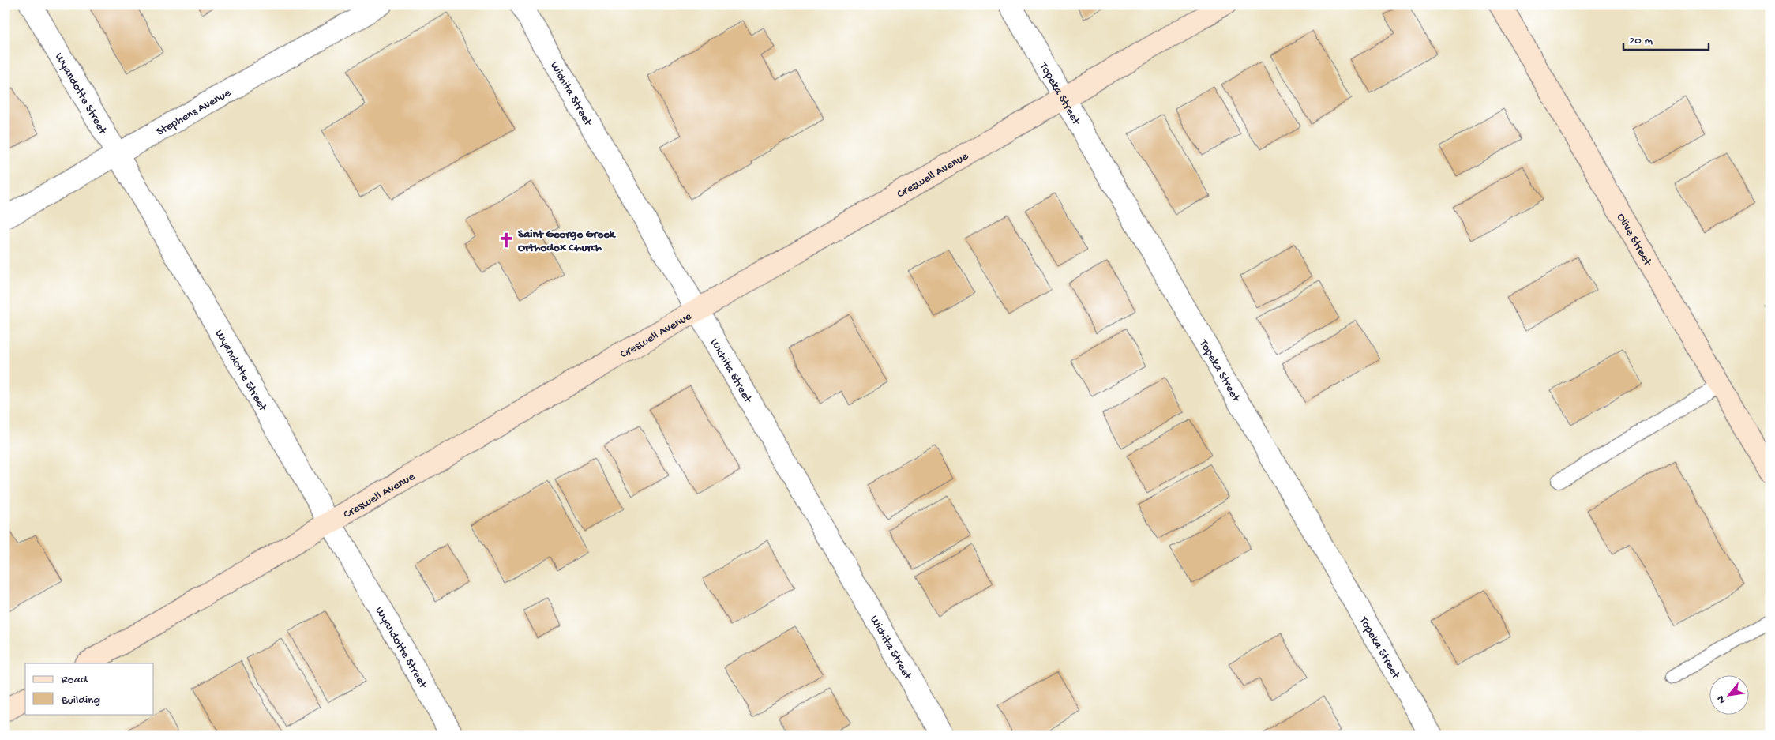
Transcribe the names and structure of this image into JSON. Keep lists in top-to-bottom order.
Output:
{
  "streets": {
    "street": [
      "Wyandotte Street",
      "Wichita Street",
      "Topeka Street",
      "Stephens Avenue",
      "Creswell Avenue",
      "Olive Street"
    ]
  },
  "crossings": [
    ["Wyandotte Street", "Stephens Avenue"],
    ["Wyandotte Street", "Creswell Avenue"],
    ["Wichita Street", "Creswell Avenue"],
    ["Topeka Street", "Creswell Avenue"]
  ],
  "places": {
    "church": ["Saint George Greek Orthodox Church"]
  },
  "legend": ["Road", "Building"],
  "scale_bar": "20 m",
  "north": "bottom left"
}
